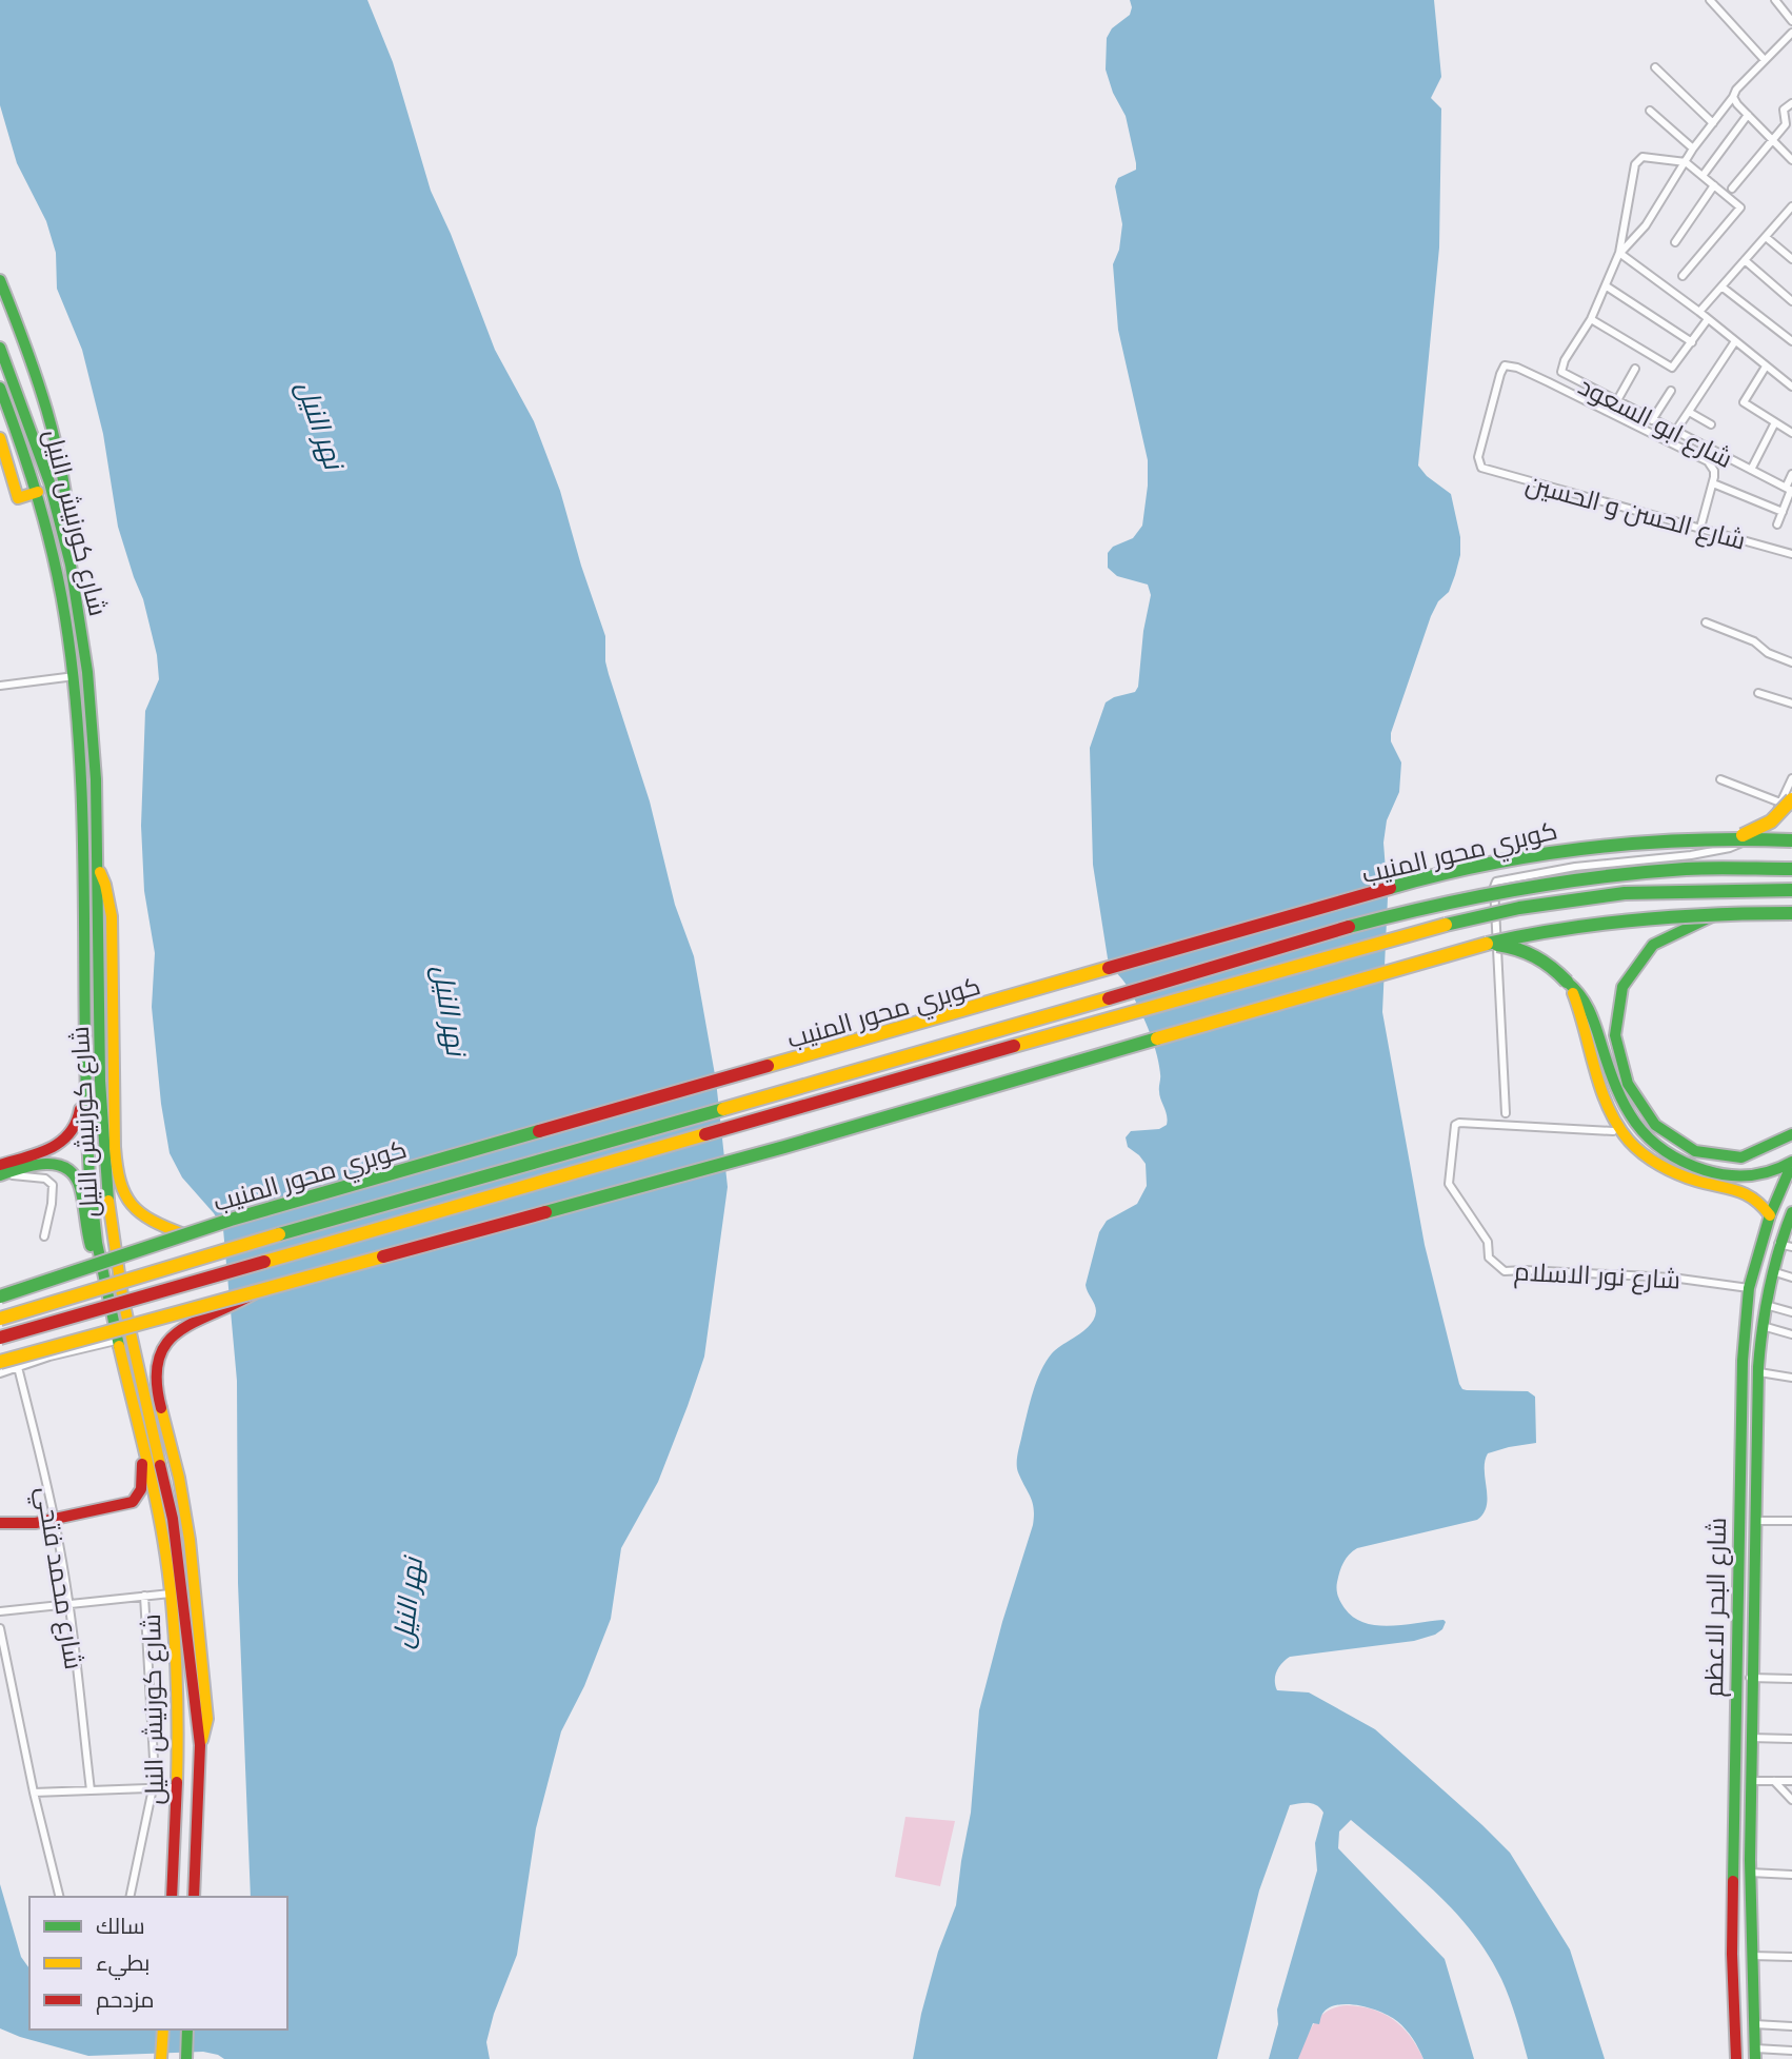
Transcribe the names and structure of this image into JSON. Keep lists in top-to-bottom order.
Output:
{
  "streets": {
    "main road": ["شارع كورنيش النيل", "كوبري محور المنيب", "شارع البحر الاعظم"],
    "street": [
      "شارع ابو السعود",
      "شارع الحسن و الحسين",
      "شارع نور الاسلام",
      "شارع محمد فتحي"
    ]
  },
  "crossings": [
    ["شارع نور الاسلام", "شارع البحر الاعظم"]
  ],
  "water": ["نهر النيل"],
  "legend": ["سالك", "بطيء", "مزدحم"]
}
